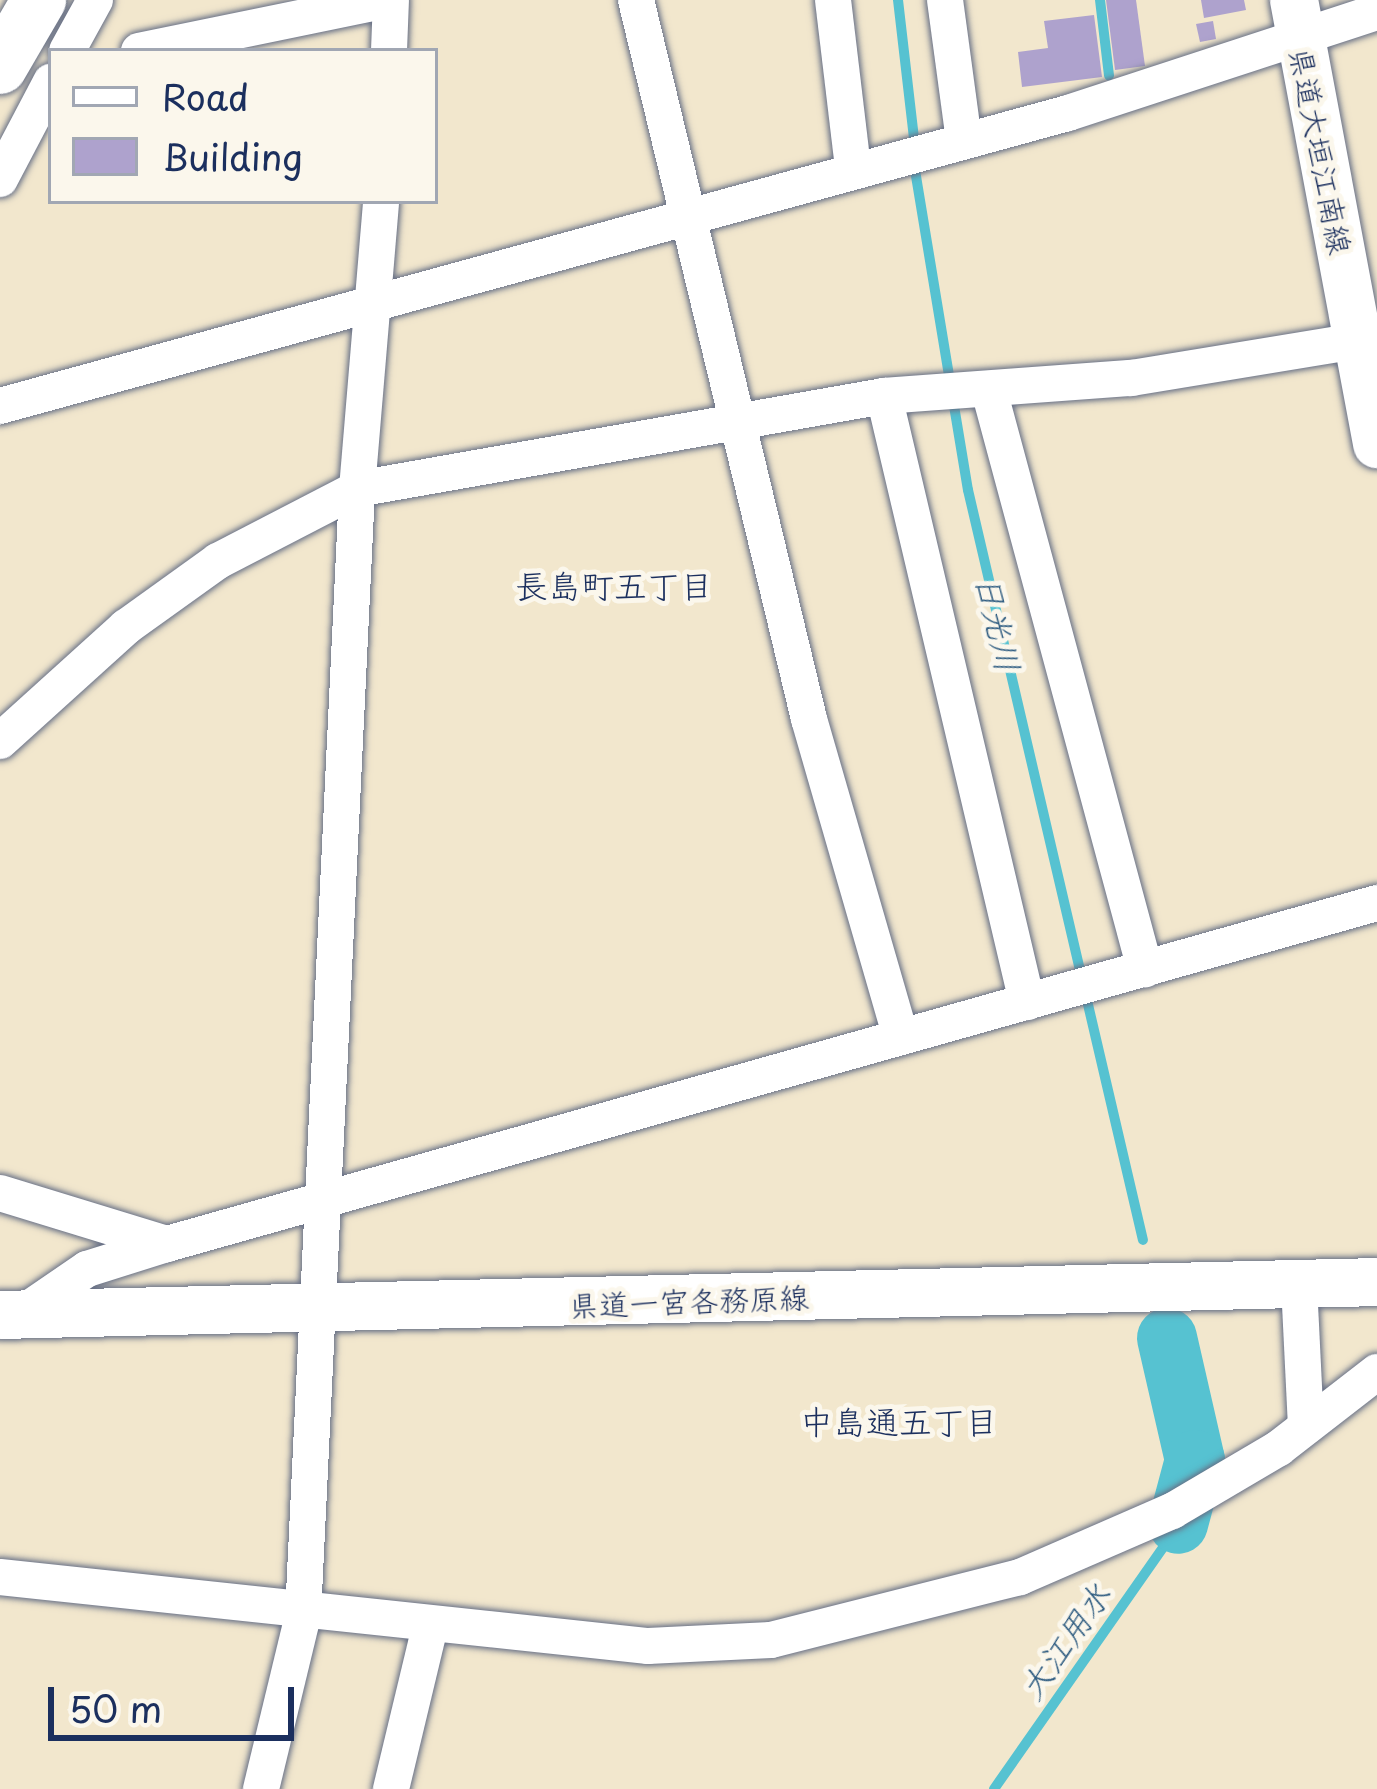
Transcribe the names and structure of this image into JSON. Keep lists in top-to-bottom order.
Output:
{
  "streets": {
    "main road": ["県道大垣江南線", "県道一宮各務原線"]
  },
  "districts": ["長島町五丁目", "中島通五丁目"],
  "water": ["日光川", "大江用水"],
  "legend": ["Road", "Building"],
  "scale_bar": "50 m"
}
